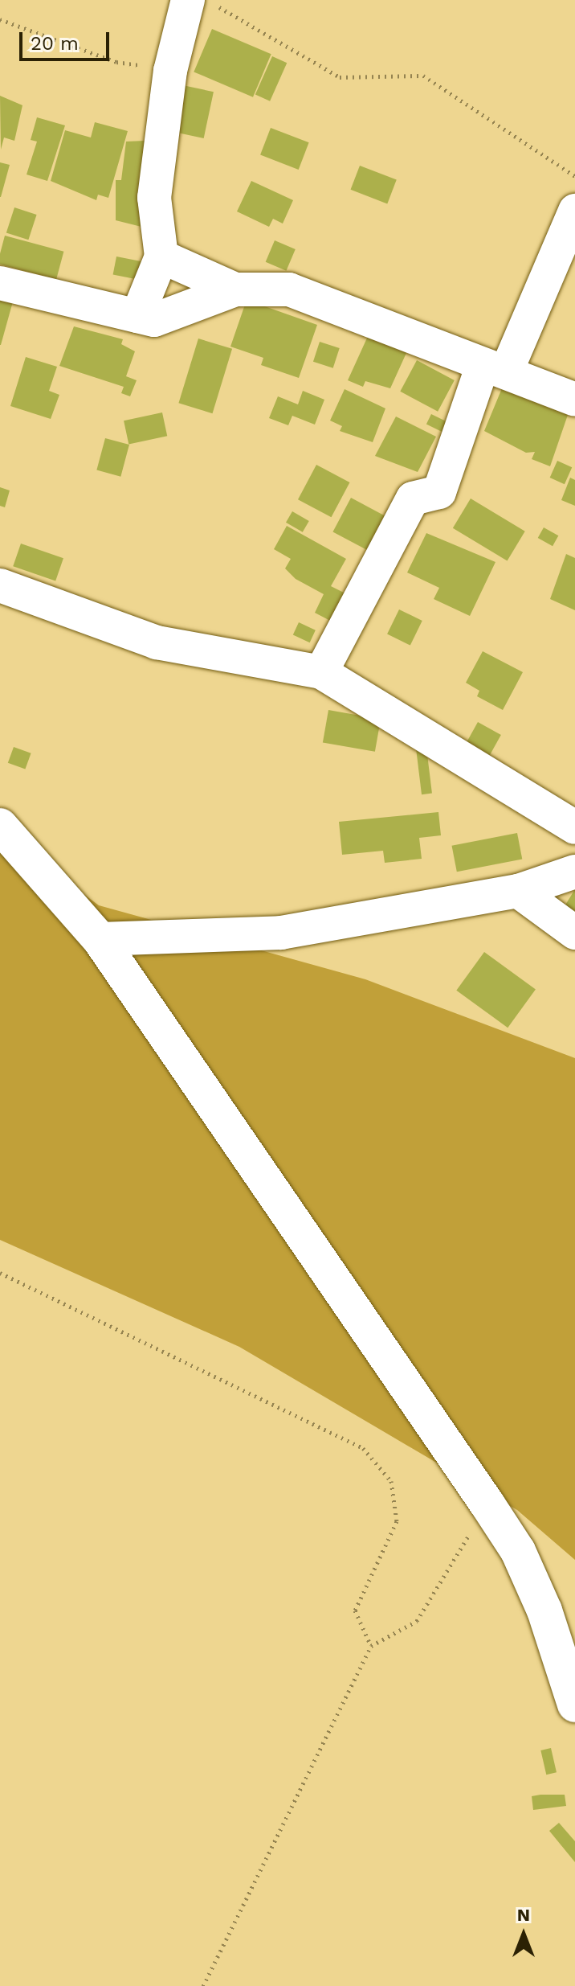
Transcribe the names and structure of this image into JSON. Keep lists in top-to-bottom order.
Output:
{
  "scale_bar": "20 m",
  "north": "top"
}
